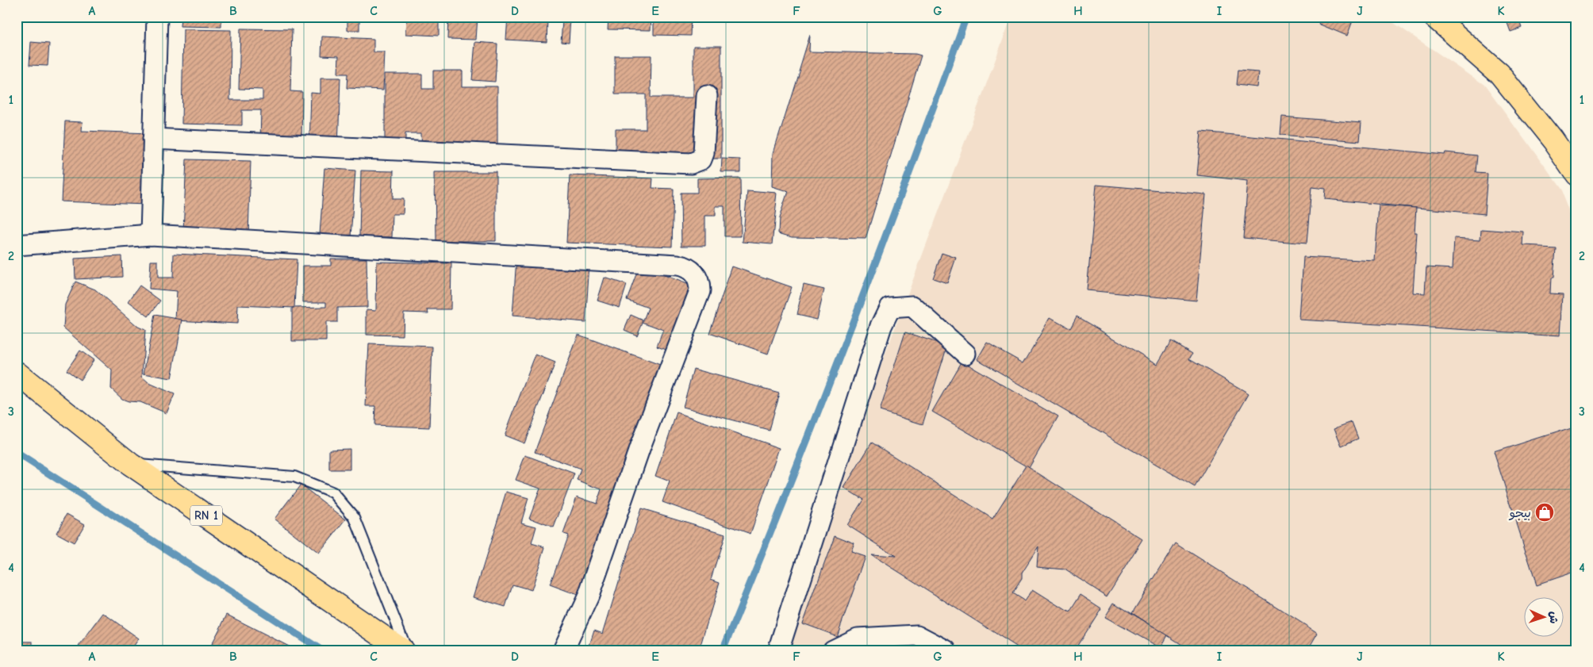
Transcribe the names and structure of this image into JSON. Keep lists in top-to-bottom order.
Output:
{
  "streets": {
    "main road": ["RN 1"]
  },
  "places": {
    "shop": ["بيجو"]
  },
  "north": "right",
  "grid": {
    "columns": [
      "A",
      "B",
      "C",
      "D",
      "E",
      "F",
      "G",
      "H",
      "I",
      "J",
      "K"
    ],
    "rows": [
      "1",
      "2",
      "3",
      "4"
    ]
  }
}
